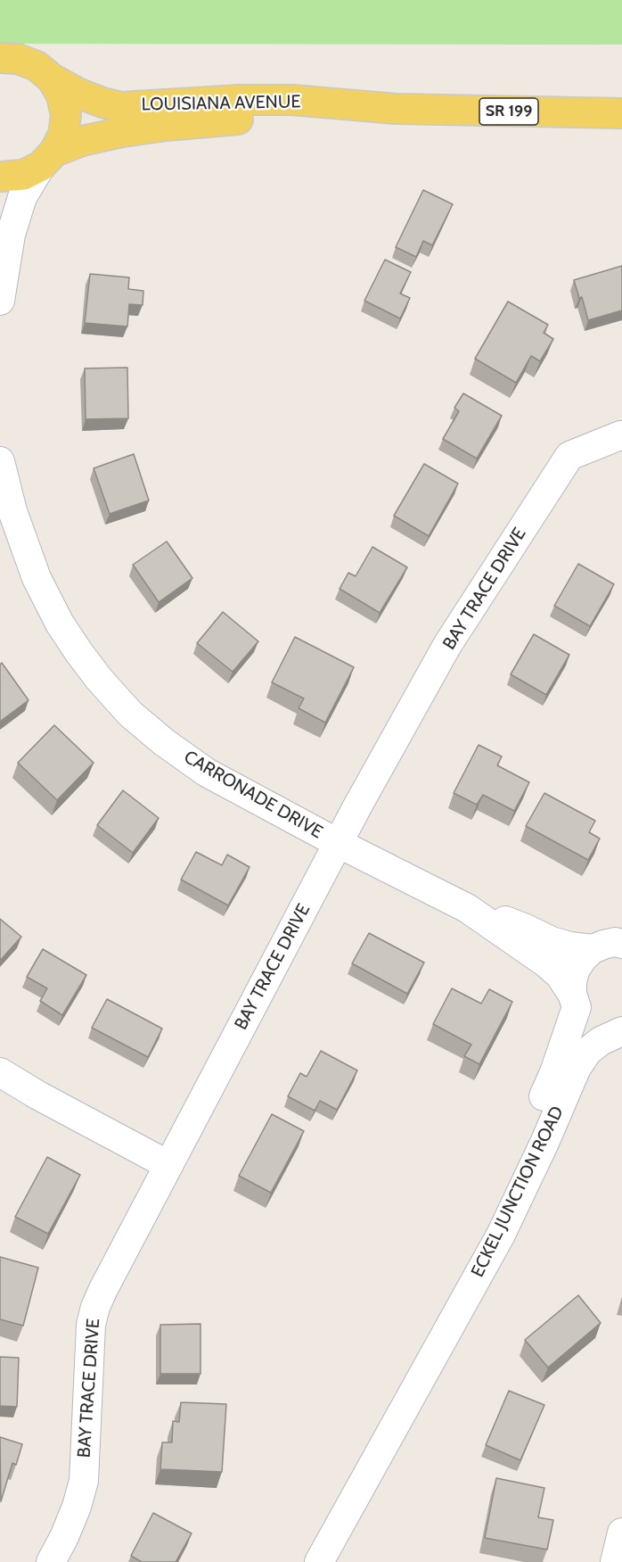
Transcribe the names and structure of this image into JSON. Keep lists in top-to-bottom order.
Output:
{
  "streets": {
    "main road": ["LOUISIANA AVENUE", "SR 199"],
    "street": ["BAY TRACE DRIVE", "CARRONADE DRIVE", "ECKEL JUNCTION ROAD"]
  },
  "crossings": [
    ["BAY TRACE DRIVE", "CARRONADE DRIVE"],
    ["CARRONADE DRIVE", "ECKEL JUNCTION ROAD"]
  ]
}
